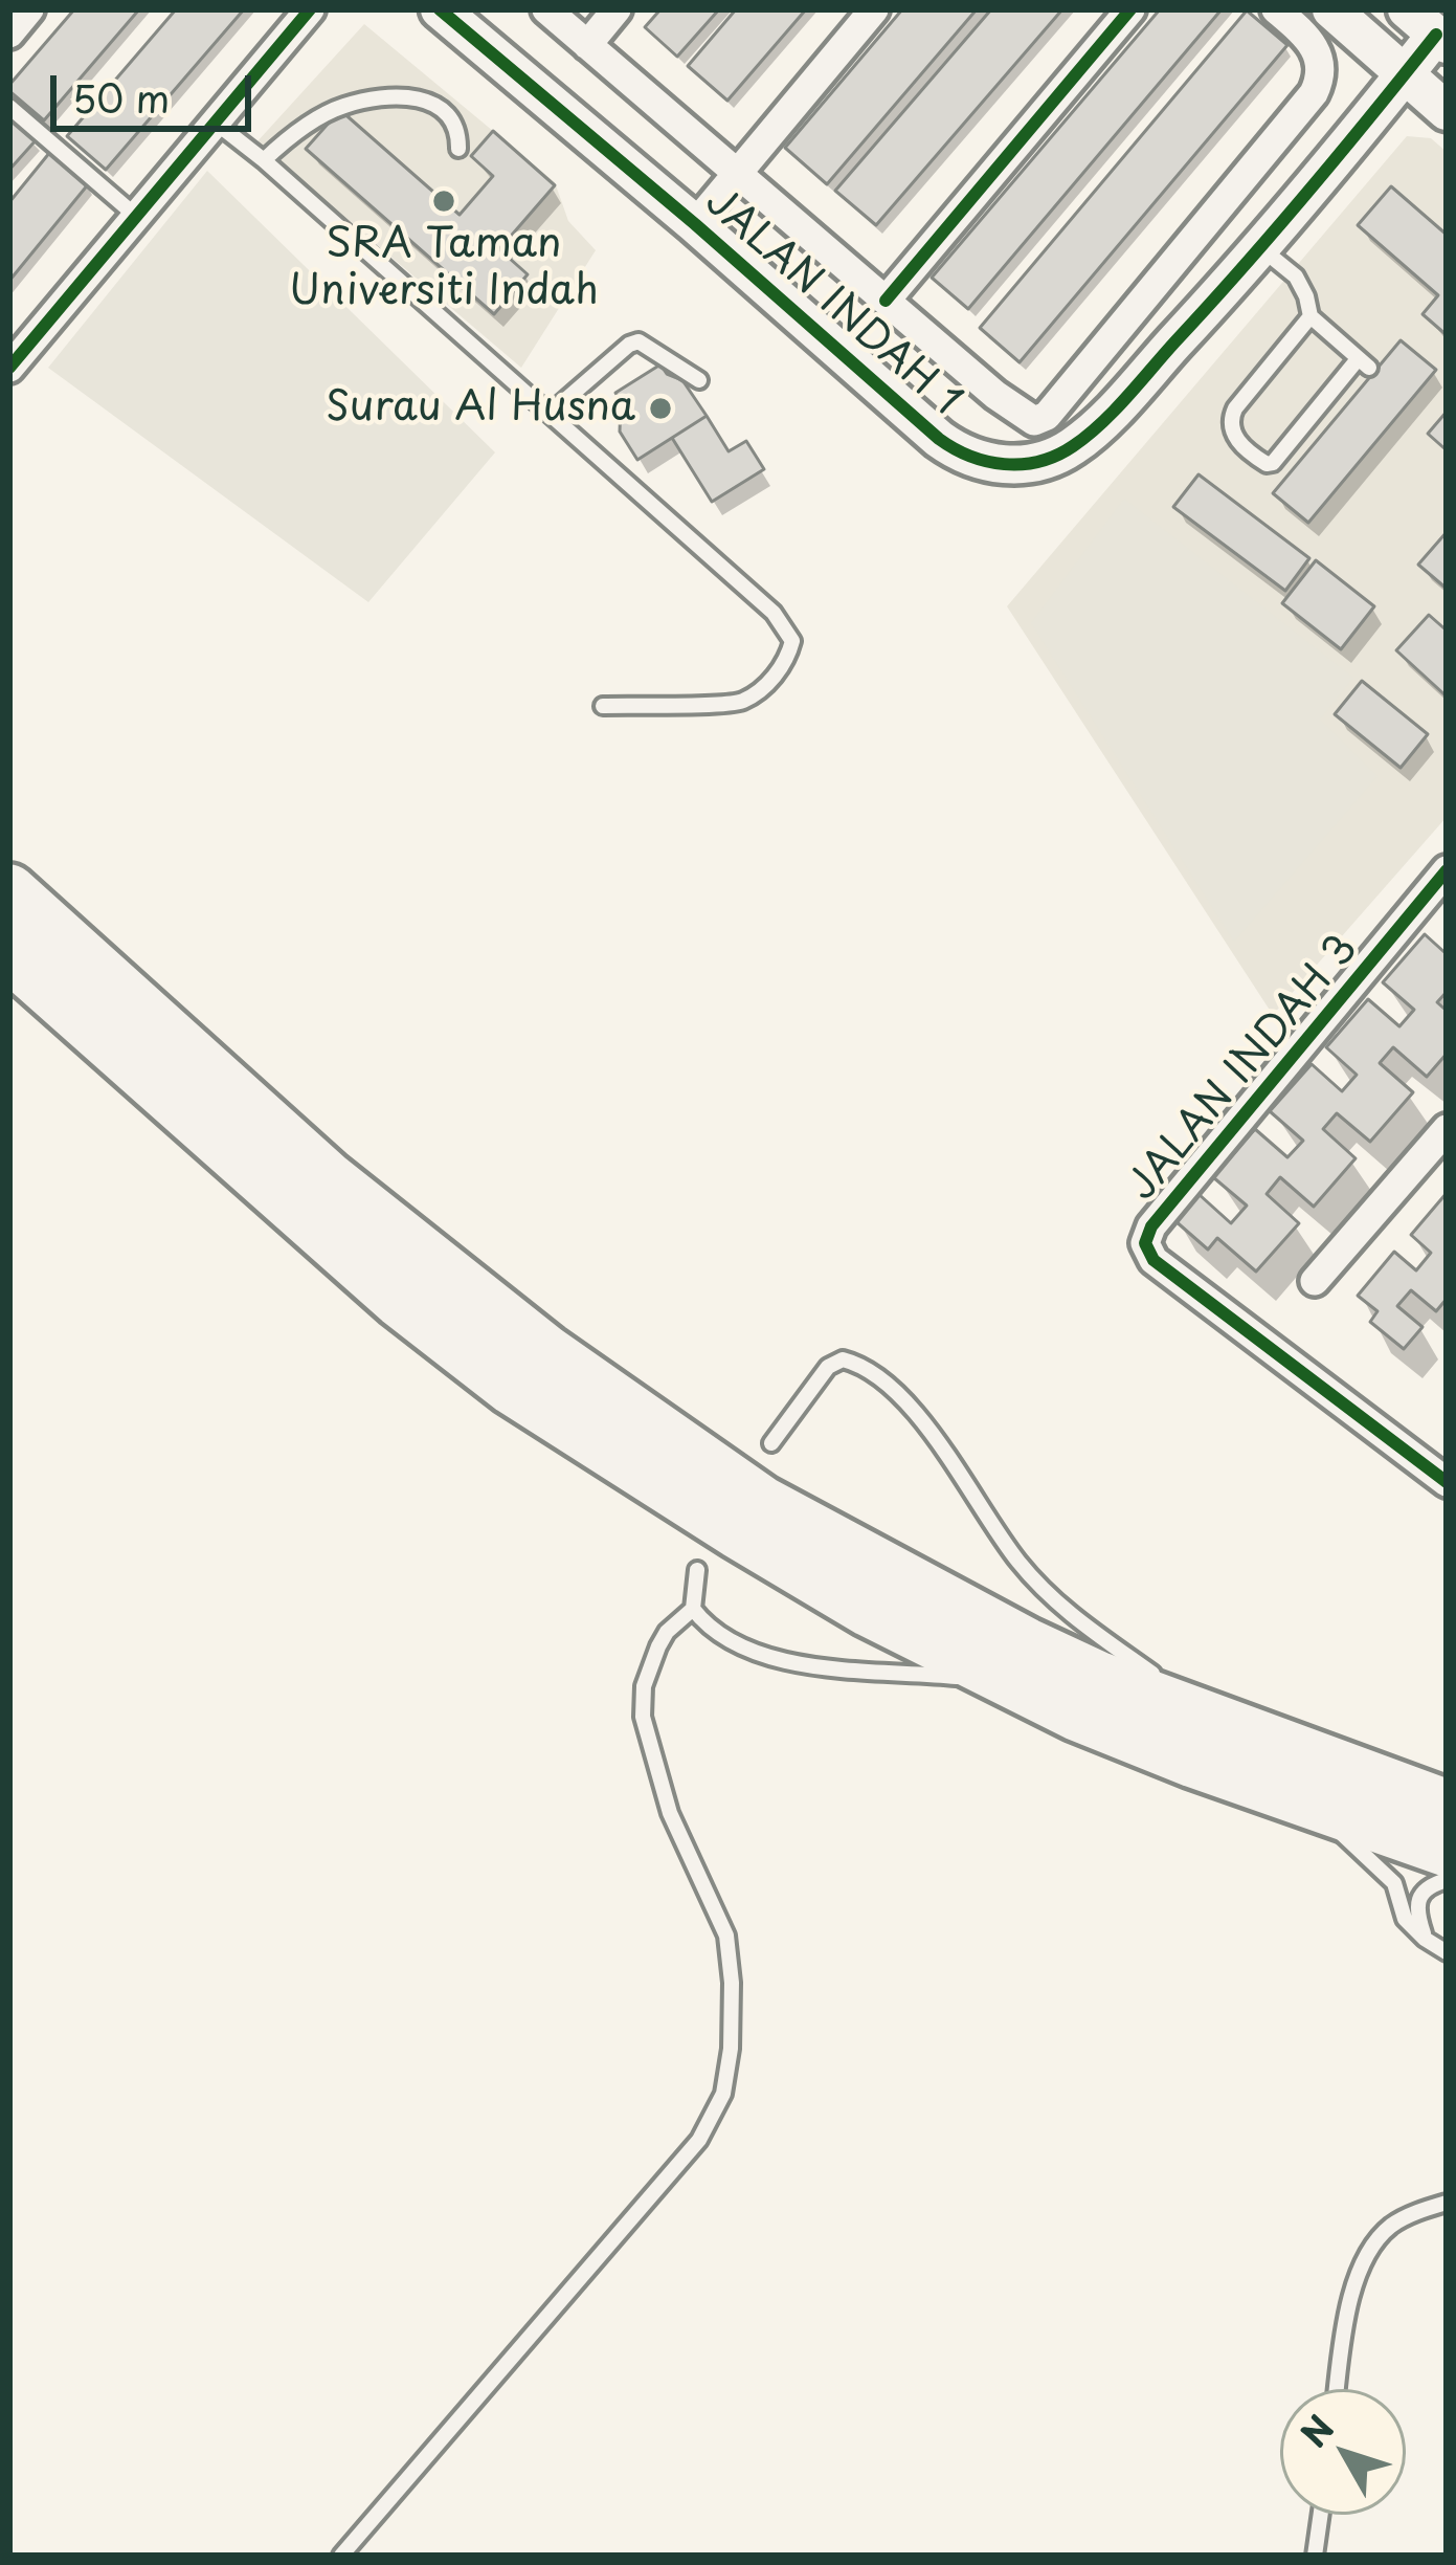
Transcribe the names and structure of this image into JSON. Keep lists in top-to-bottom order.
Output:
{
  "streets": {
    "street": ["JALAN INDAH 1", "JALAN INDAH 3"]
  },
  "places": ["SRA Taman Universiti Indah", "Surau Al Husna"],
  "scale_bar": "50 m",
  "north": "top left"
}
